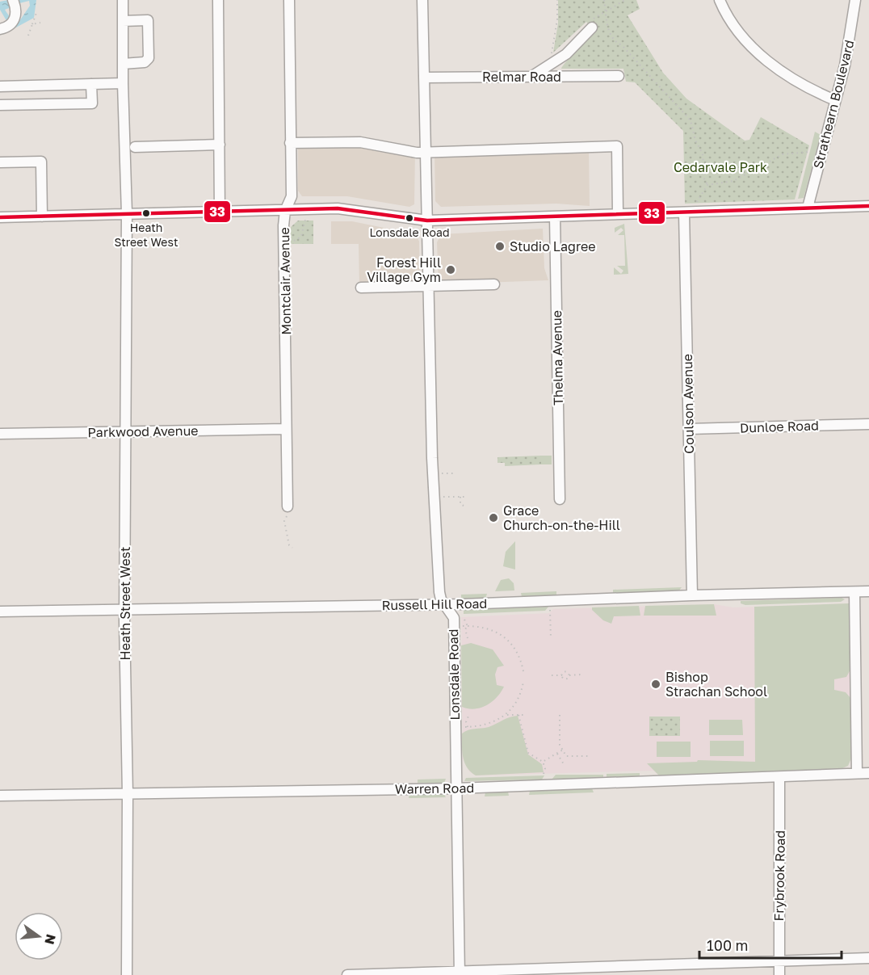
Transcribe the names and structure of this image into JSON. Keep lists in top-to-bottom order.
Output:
{
  "streets": {
    "street": [
      "Relmar Road",
      "Strathearn Boulevard",
      "Montclair Avenue",
      "Thelma Avenue",
      "Coulson Avenue",
      "Dunloe Road",
      "Parkwood Avenue",
      "Heath Street West",
      "Russell Hill Road",
      "Lonsdale Road",
      "Warren Road",
      "Frybrook Road"
    ]
  },
  "crossings": [
    ["Relmar Road", "Lonsdale Road"],
    ["Montclair Avenue", "Parkwood Avenue"],
    ["Coulson Avenue", "Dunloe Road"],
    ["Coulson Avenue", "Russell Hill Road"],
    ["Parkwood Avenue", "Heath Street West"],
    ["Heath Street West", "Russell Hill Road"],
    ["Heath Street West", "Warren Road"],
    ["Russell Hill Road", "Lonsdale Road"],
    ["Lonsdale Road", "Warren Road"],
    ["Warren Road", "Frybrook Road"]
  ],
  "parks": ["Cedarvale Park"],
  "places": [
    "Heath Street West",
    "Lonsdale Road",
    "Studio Lagree",
    "Forest Hill Village Gym",
    "Grace Church-on-the-Hill",
    "Bishop Strachan School"
  ],
  "lines": ["transit line 33"],
  "scale_bar": "100 m",
  "north": "right"
}
